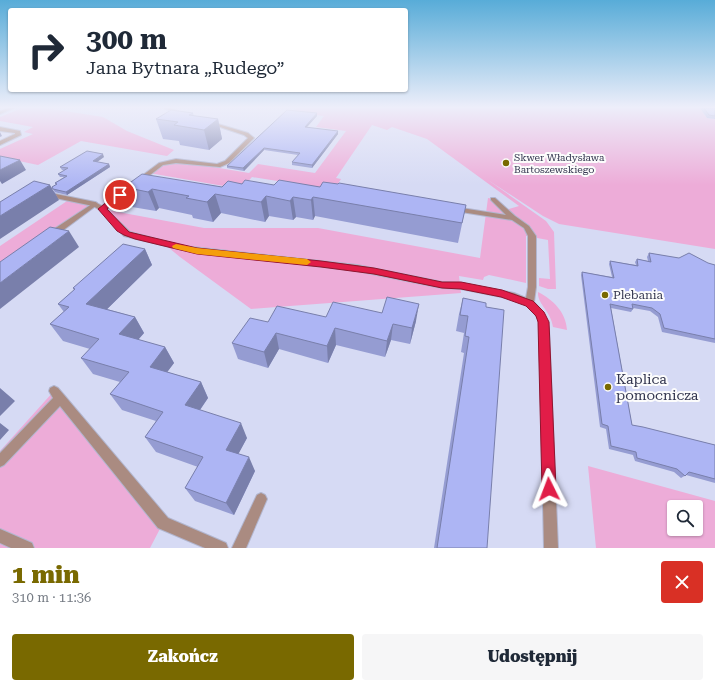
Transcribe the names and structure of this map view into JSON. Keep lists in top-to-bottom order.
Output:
{
  "places": ["Skwer Władysława Bartoszewskiego", "Plebania", "Kaplica pomocnicza"],
  "page": {
    "turn": ["300 m", "Jana Bytnara „Rudego”"],
    "heading": ["1 min", "310 m · 11:36"],
    "buttons": ["Zakończ", "Udostępnij"]
  }
}
